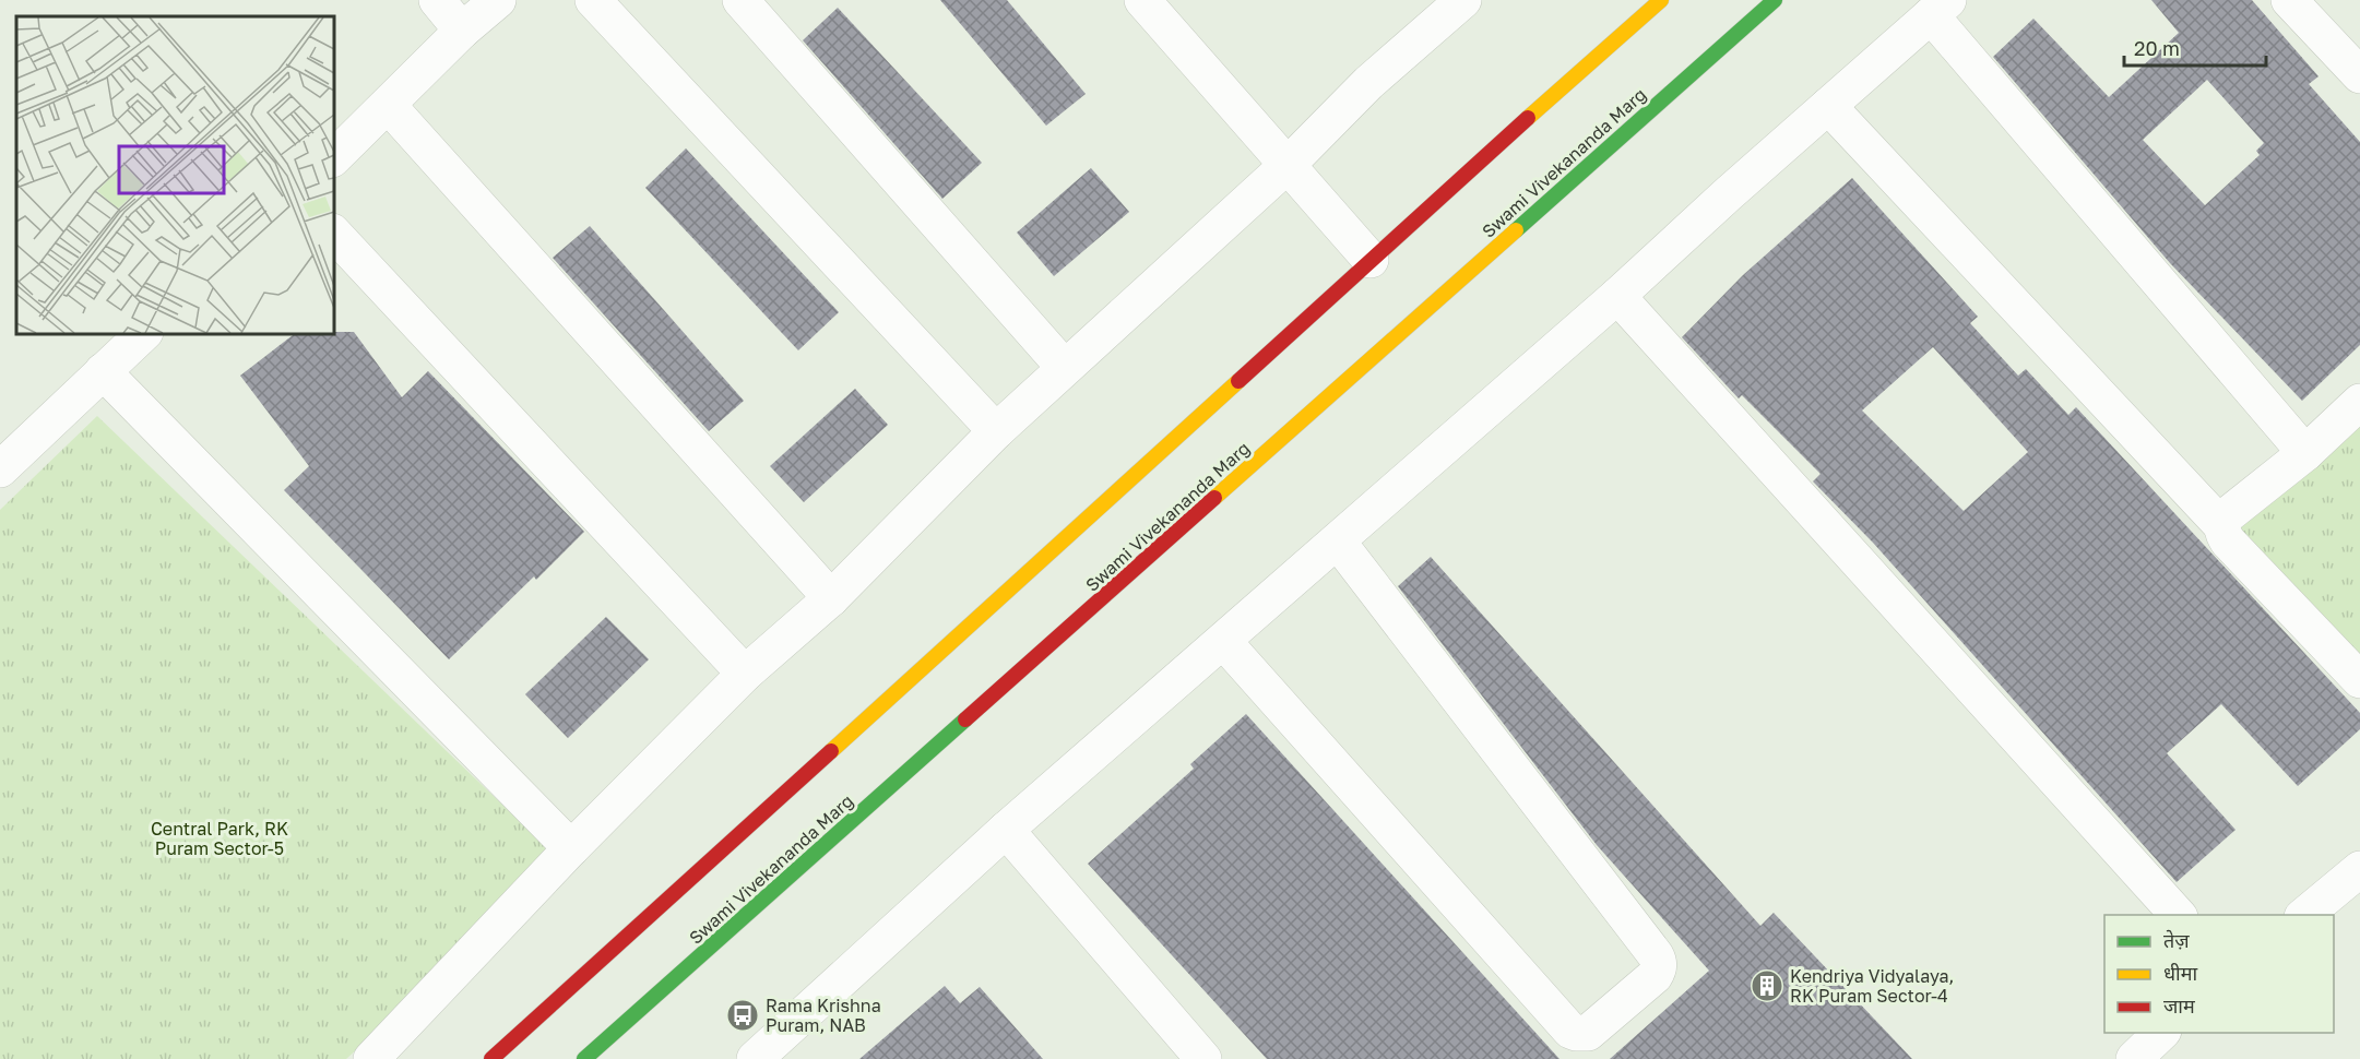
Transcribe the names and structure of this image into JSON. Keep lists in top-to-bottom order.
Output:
{
  "streets": {
    "street": ["Swami Vivekananda Marg"]
  },
  "parks": ["Central Park, RK Puram Sector-5"],
  "places": {
    "building": ["Kendriya Vidyalaya, RK Puram Sector-4"],
    "bus stop": ["Rama Krishna Puram, NAB"]
  },
  "legend": ["तेज़", "धीमा", "जाम"],
  "scale_bar": "20 m"
}
